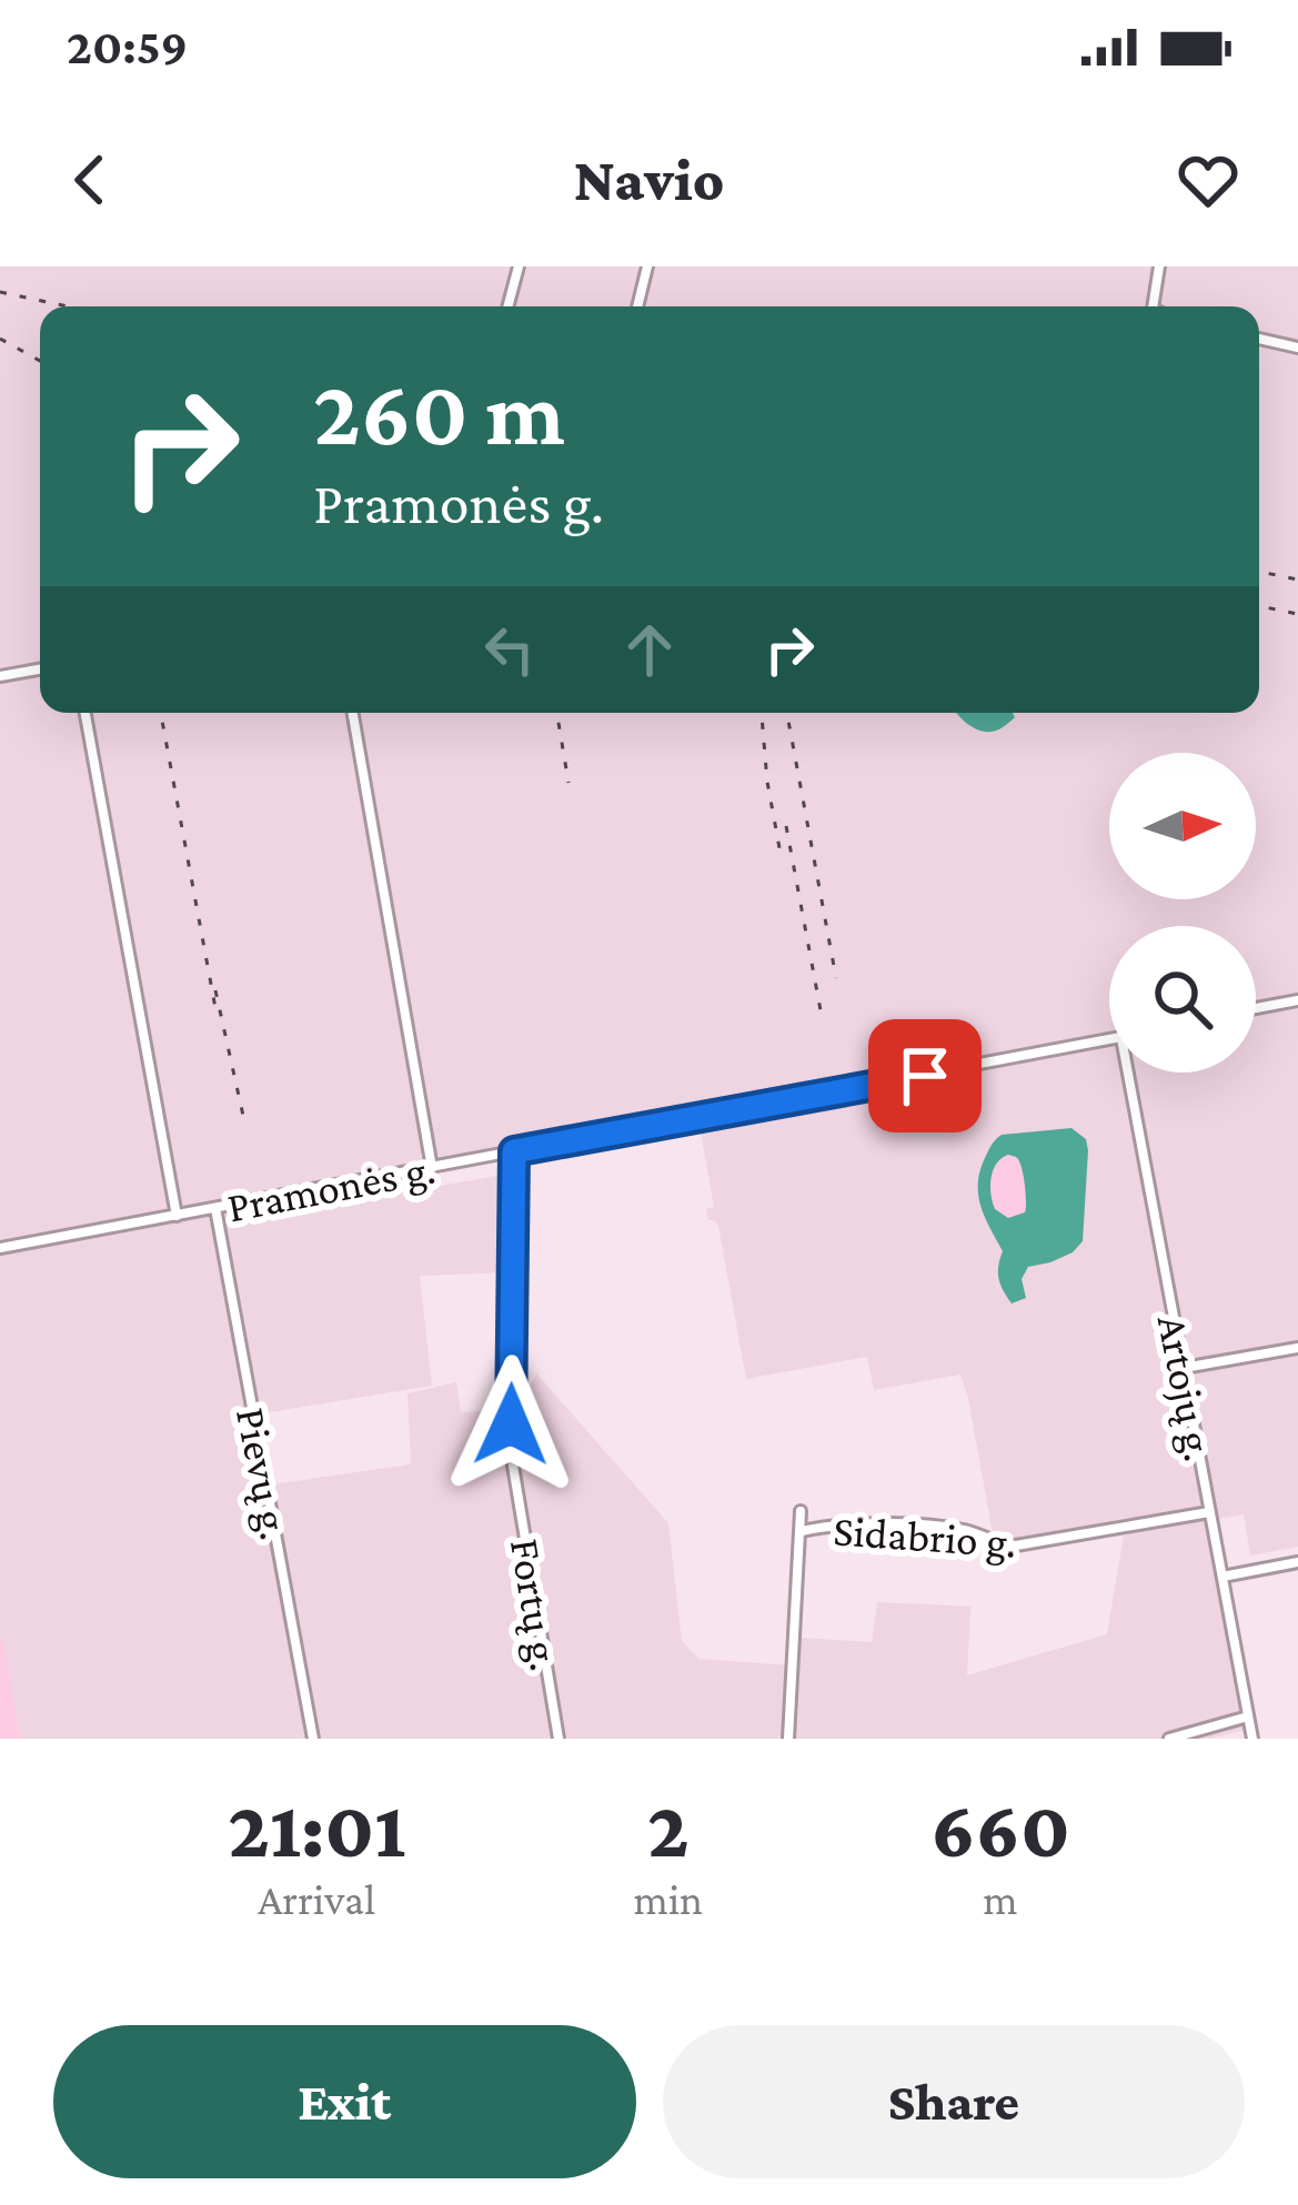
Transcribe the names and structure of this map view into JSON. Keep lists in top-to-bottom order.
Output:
{
  "streets": {
    "street": [
      "Pramonės g.",
      "Artojų g.",
      "Pievų g.",
      "Sidabrio g.",
      "Fortų g."
    ]
  },
  "crossings": [
    ["Pramonės g.", "Pievų g."],
    ["Pramonės g.", "Fortų g."],
    ["Artojų g.", "Sidabrio g."]
  ],
  "north": "right",
  "page": {
    "status": "20:59",
    "header": "Navio",
    "turn": ["260 m", "Pramonės g."],
    "eta": [
      "21:01",
      "Arrival",
      "2",
      "min",
      "660",
      "m"
    ],
    "buttons": ["Exit", "Share"]
  }
}
